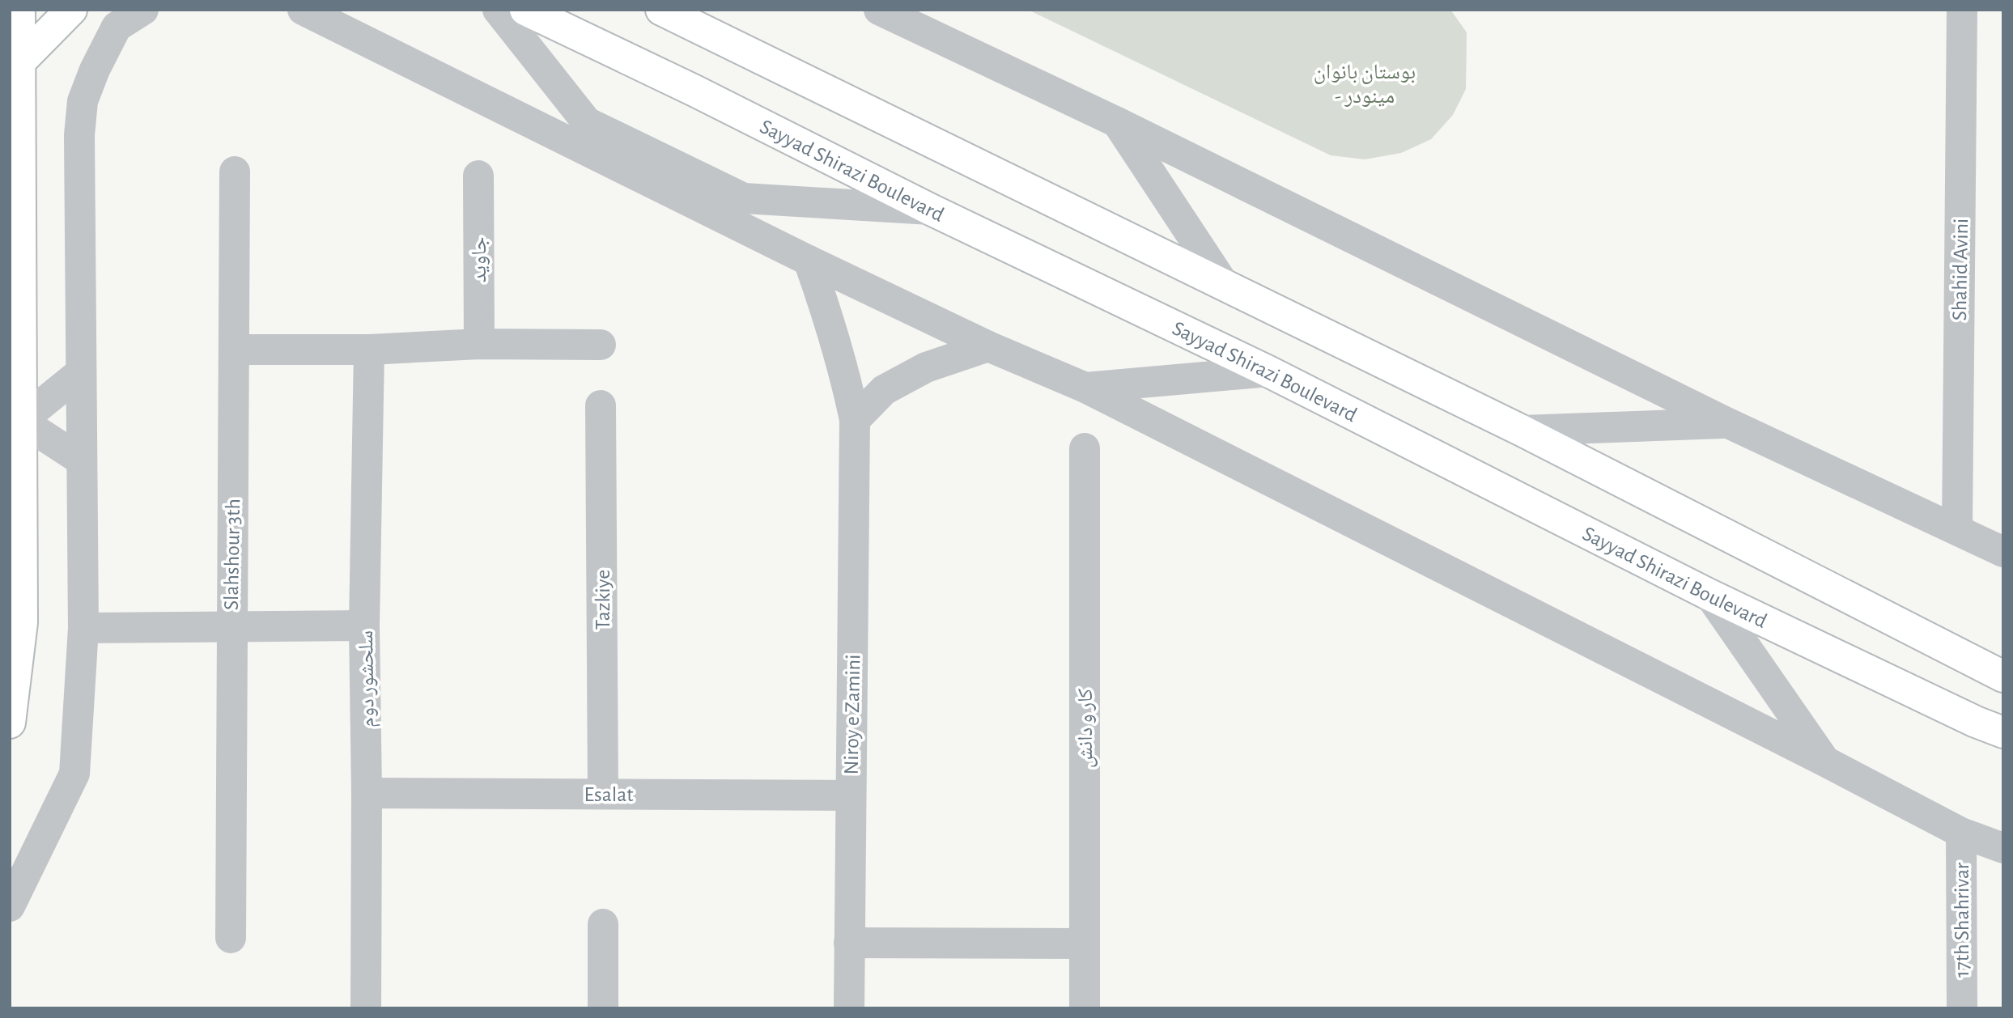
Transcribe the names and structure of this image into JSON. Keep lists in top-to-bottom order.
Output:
{
  "streets": {
    "main road": ["Sayyad Shirazi Boulevard"],
    "street": [
      "جاوید",
      "Shahid Avini",
      "Slahshour 3th",
      "Tazkiye",
      "سلحشور دوم",
      "Niroy e Zamini",
      "کار و دانش",
      "Esalat",
      "17th Shahrivar"
    ]
  },
  "crossings": [
    ["Tazkiye", "Esalat"],
    ["سلحشور دوم", "Esalat"],
    ["Niroy e Zamini", "Esalat"]
  ],
  "parks": ["بوستان بانوان - مینودر"]
}
